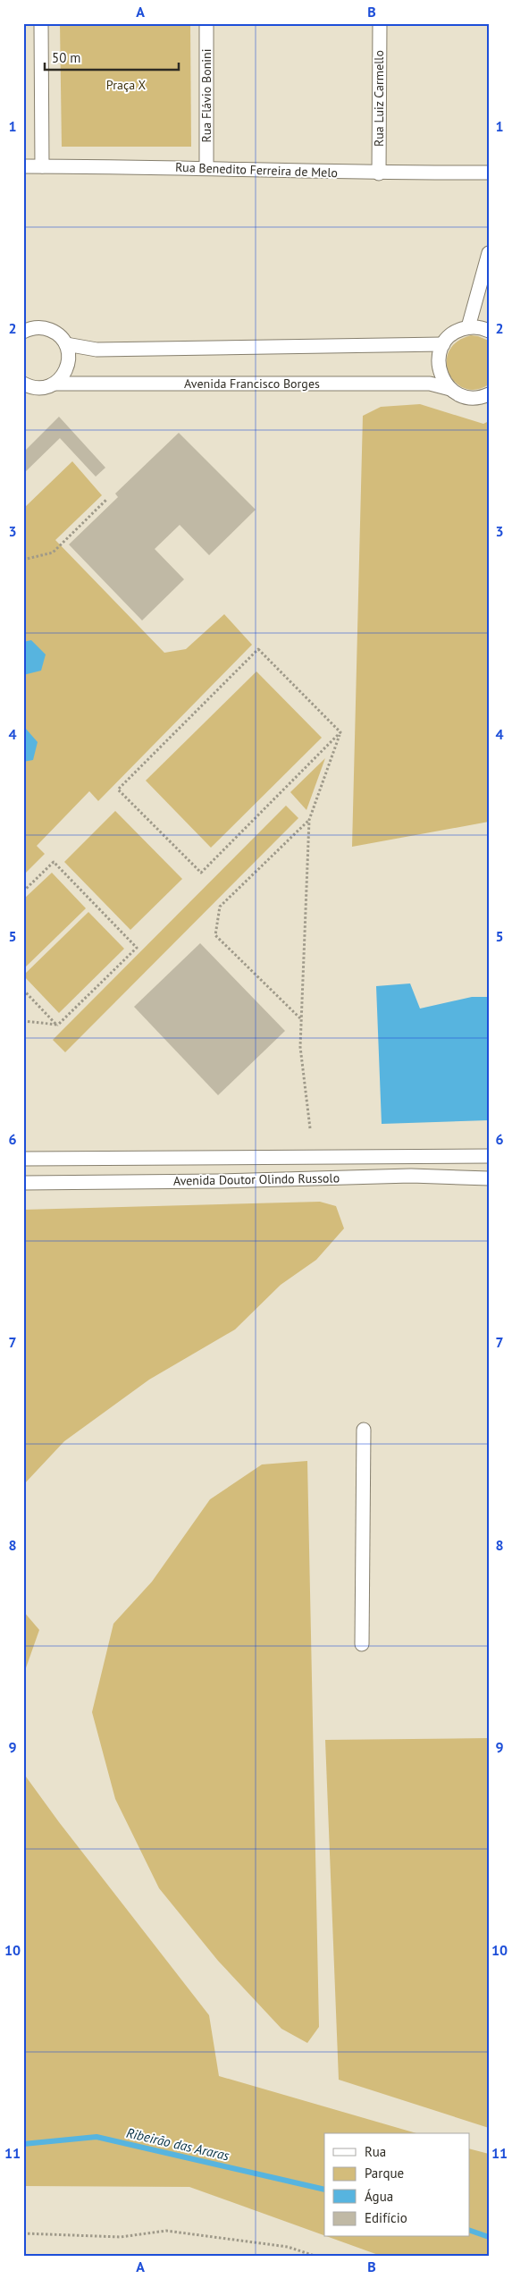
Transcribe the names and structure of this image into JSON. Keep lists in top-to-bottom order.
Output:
{
  "streets": {
    "street": [
      "Rua Flávio Bonini",
      "Rua Luiz Carmello",
      "Rua Benedito Ferreira de Melo",
      "Avenida Francisco Borges",
      "Avenida Doutor Olindo Russolo"
    ]
  },
  "crossings": [
    ["Rua Flávio Bonini", "Rua Benedito Ferreira de Melo"],
    ["Rua Luiz Carmello", "Rua Benedito Ferreira de Melo"]
  ],
  "water": ["Ribeirão das Araras"],
  "parks": ["Praça X"],
  "legend": [
    "Rua",
    "Parque",
    "Água",
    "Edifício"
  ],
  "scale_bar": "50 m",
  "grid": {
    "columns": ["A", "B"],
    "rows": [
      "1",
      "2",
      "3",
      "4",
      "5",
      "6",
      "7",
      "8",
      "9",
      "10",
      "11"
    ]
  }
}
